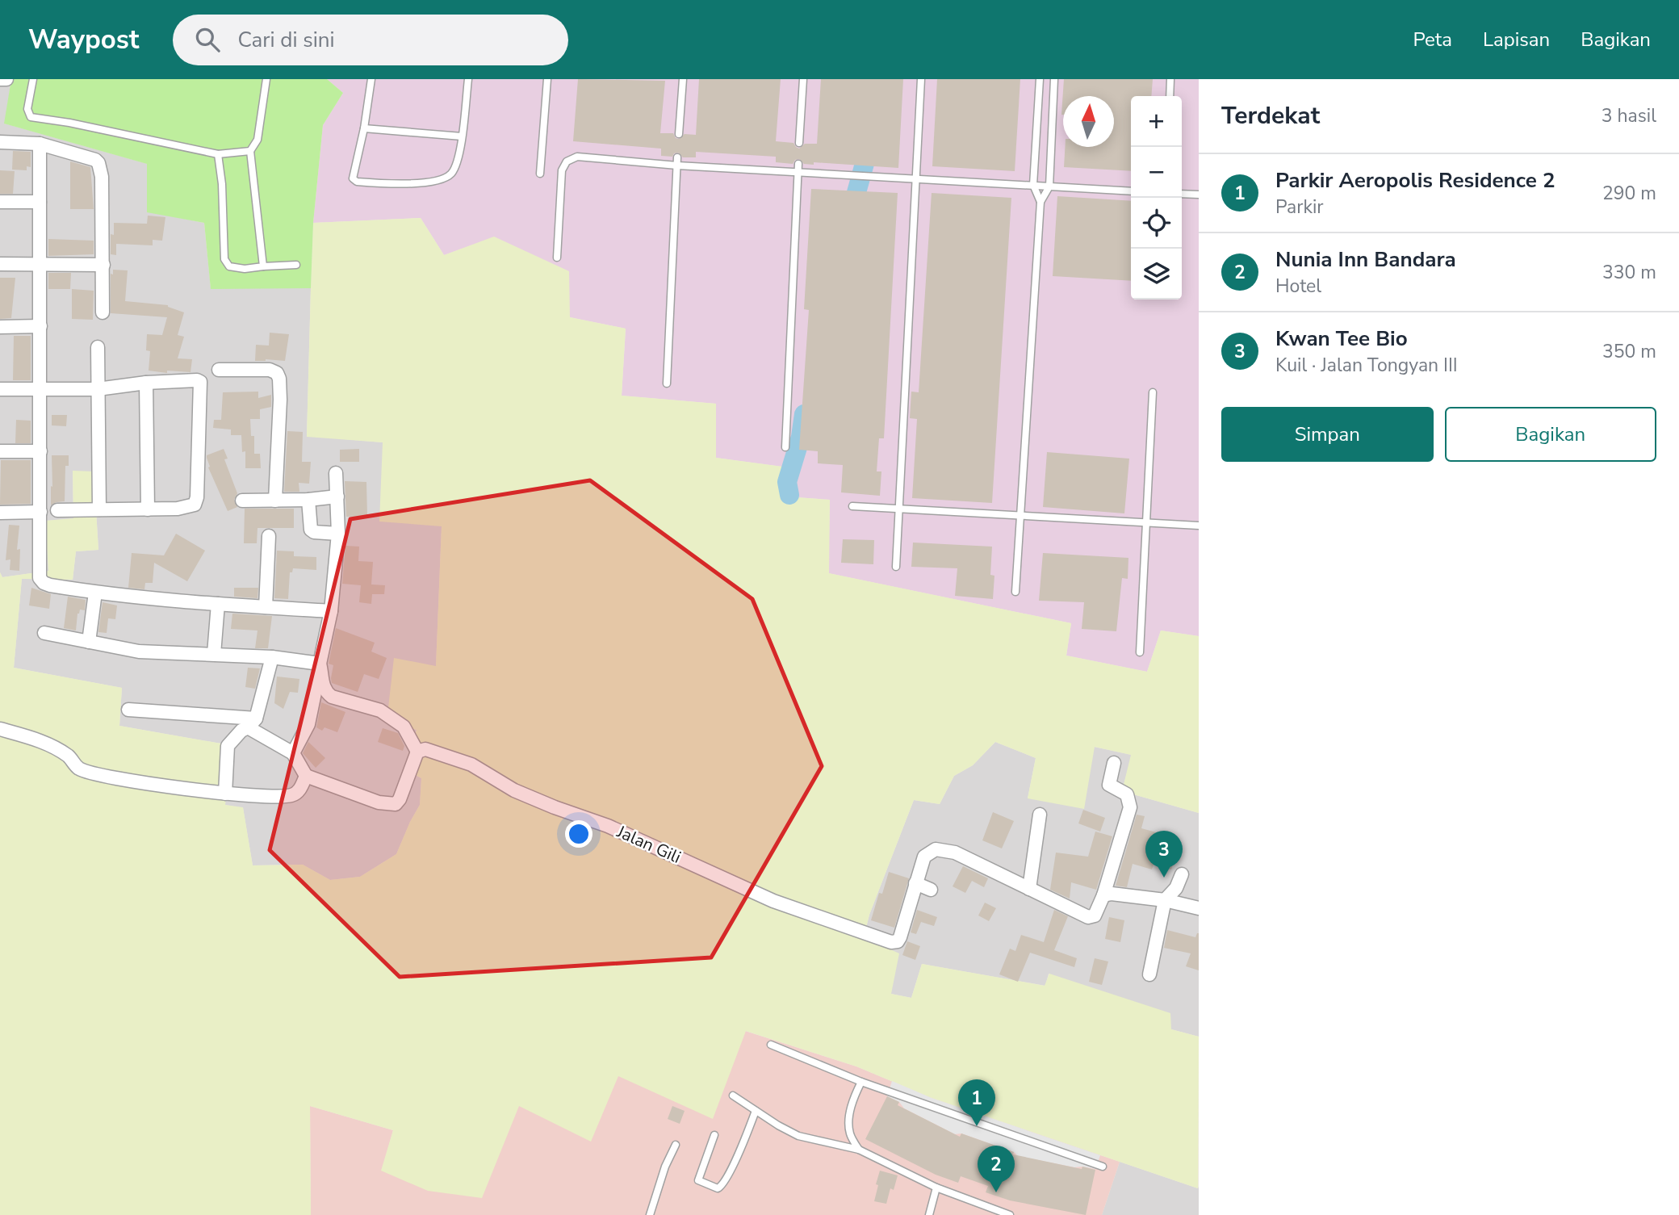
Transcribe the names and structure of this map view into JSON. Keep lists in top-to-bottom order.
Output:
{
  "streets": {
    "street": ["Jalan Gili"]
  },
  "north": "top",
  "page": {
    "header": "Waypost",
    "search": "Cari di sini",
    "nav": ["Peta", "Lapisan", "Bagikan"],
    "heading": ["Terdekat", "3 hasil"],
    "map_buttons": ["+", "−"],
    "list": [
      {
        "mark": "1",
        "name": "Parkir Aeropolis Residence 2",
        "note": "Parkir",
        "value": "290 m"
      },
      {
        "mark": "2",
        "name": "Nunia Inn Bandara",
        "note": "Hotel",
        "value": "330 m"
      },
      {
        "mark": "3",
        "name": "Kwan Tee Bio",
        "note": "Kuil · Jalan Tongyan III",
        "value": "350 m"
      }
    ],
    "buttons": ["Simpan", "Bagikan"],
    "pins": ["3", "1", "2"]
  }
}
